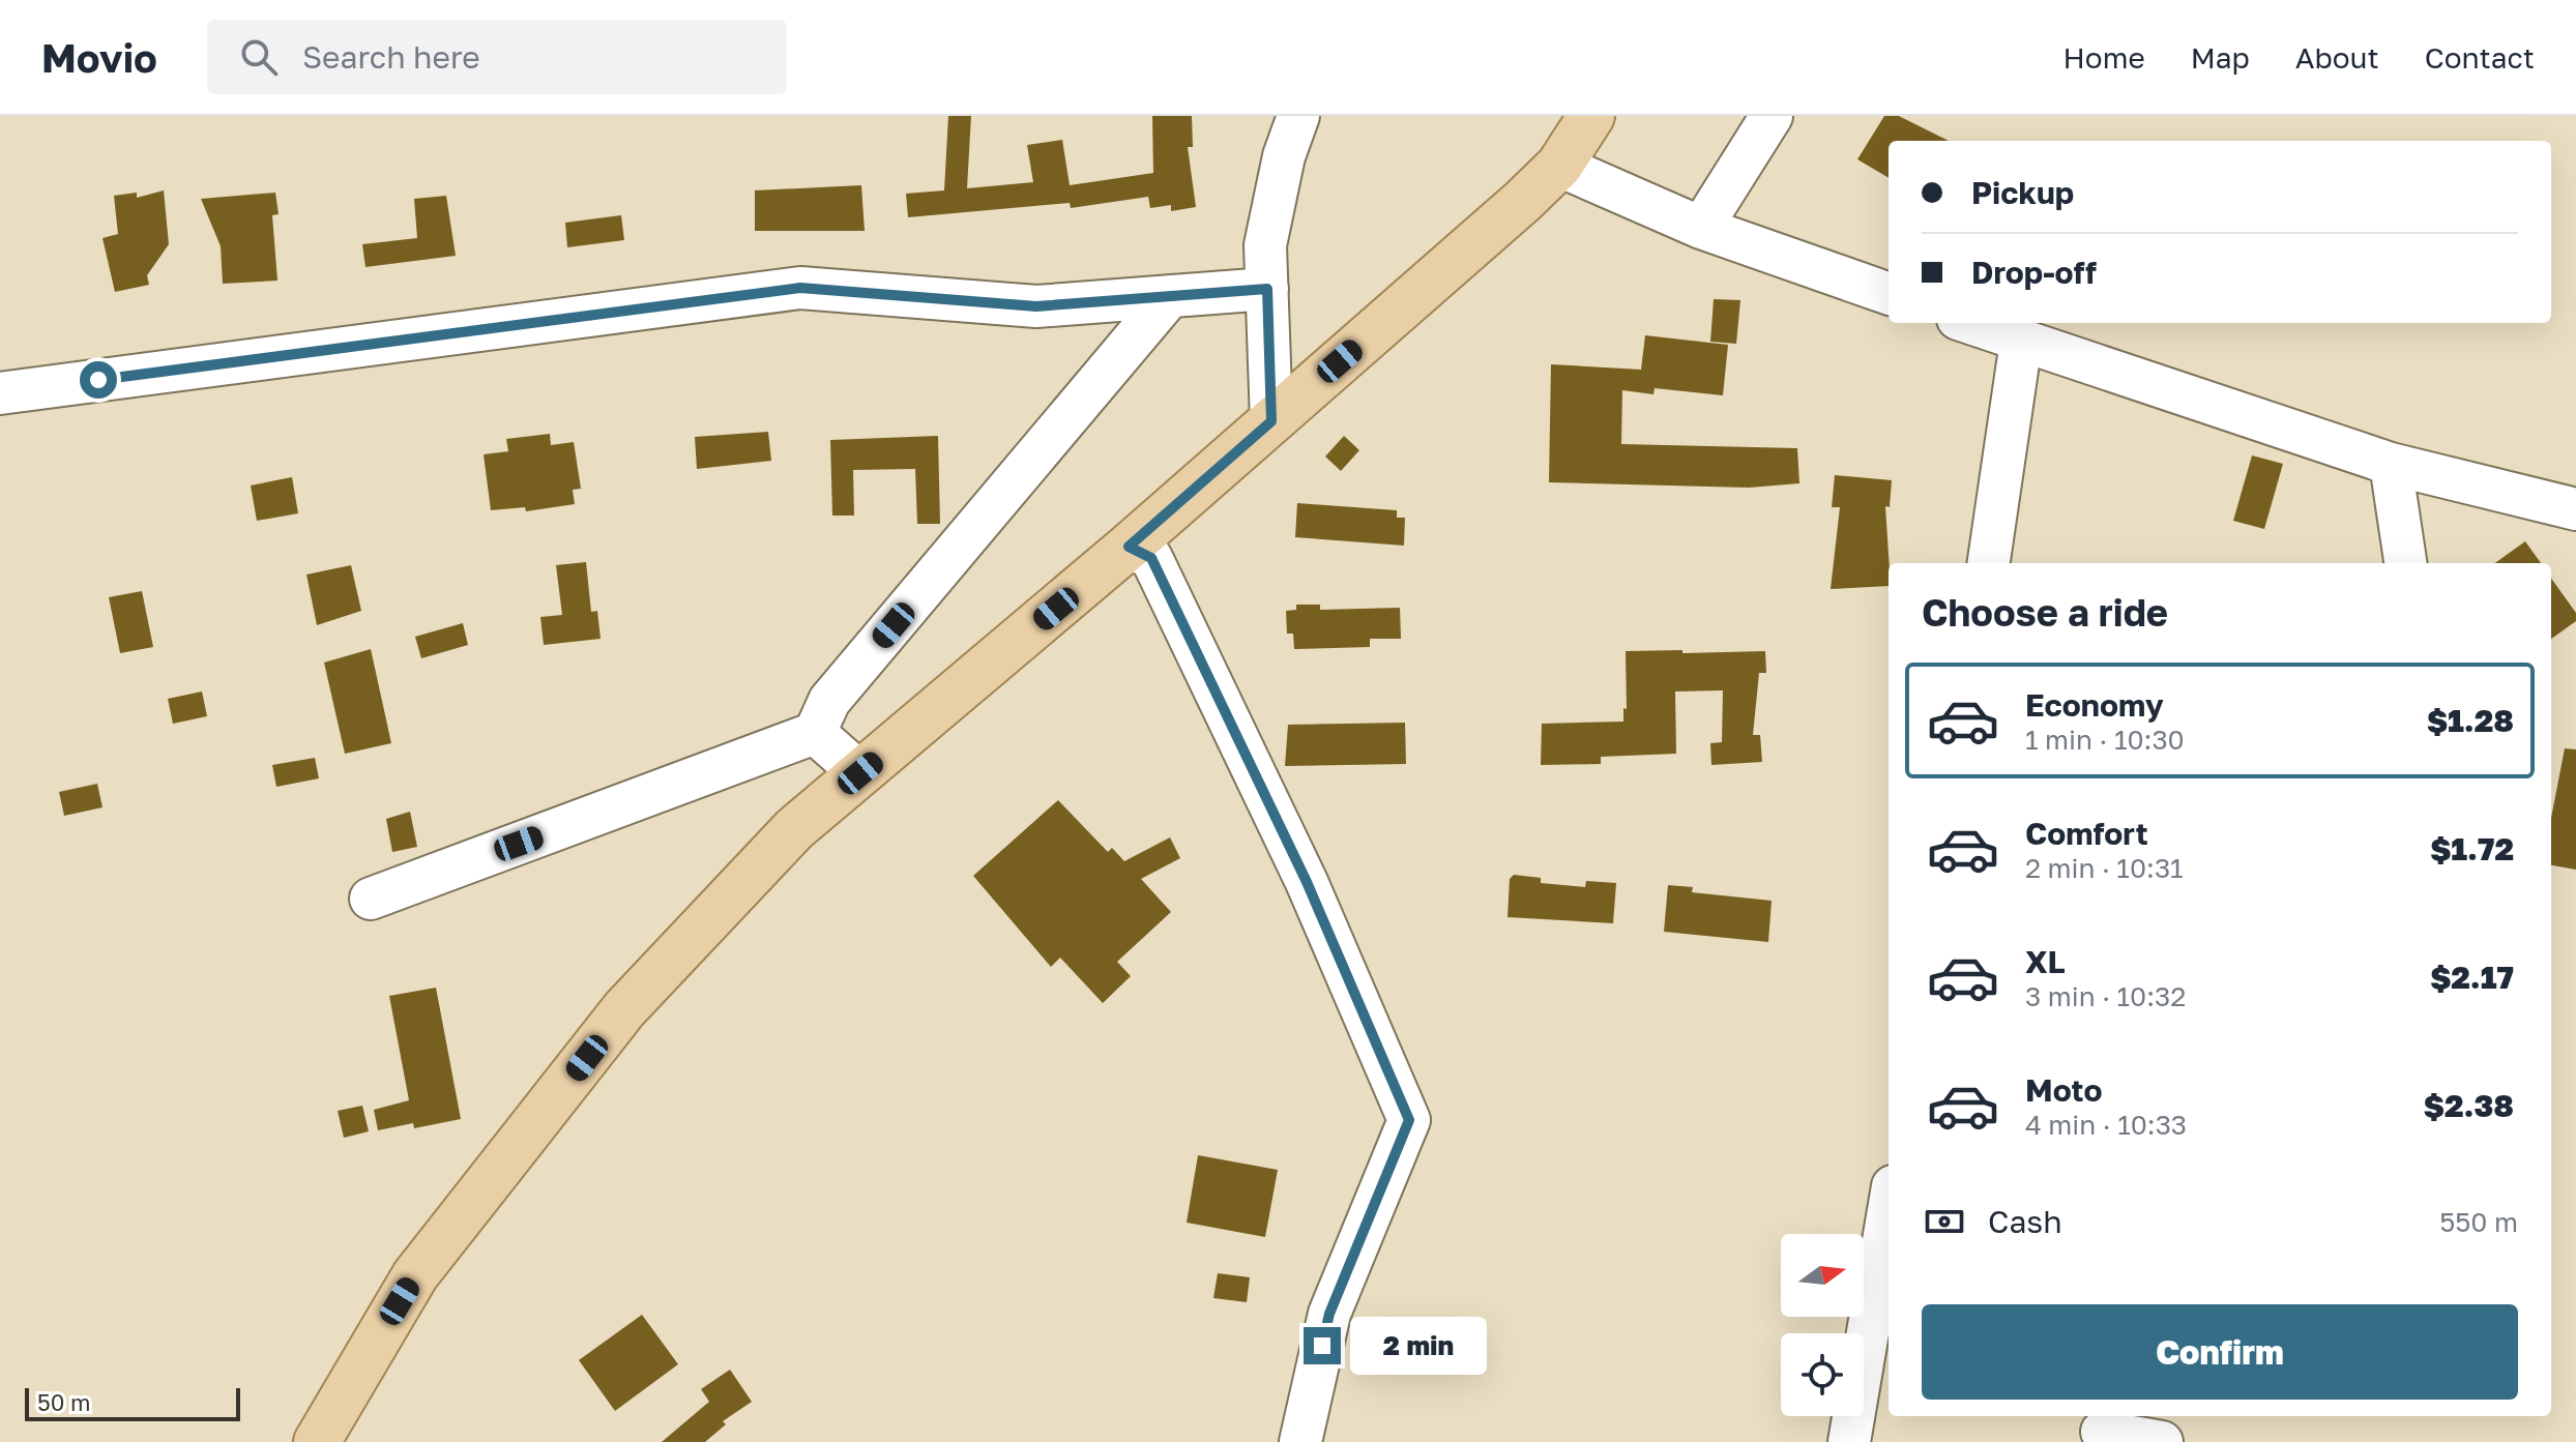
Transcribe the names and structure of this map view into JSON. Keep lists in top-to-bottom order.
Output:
{
  "scale_bar": "50 m",
  "north": "right",
  "page": {
    "header": "Movio",
    "search": "Search here",
    "nav": [
      "Home",
      "Map",
      "About",
      "Contact"
    ],
    "banner": ["Pickup", "Drop-off"],
    "heading": "Choose a ride",
    "list": [
      {
        "name": "Economy",
        "note": "1 min · 10:30",
        "value": "$1.28"
      },
      {
        "name": "Comfort",
        "note": "2 min · 10:31",
        "value": "$1.72"
      },
      {
        "name": "XL",
        "note": "3 min · 10:32",
        "value": "$2.17"
      },
      {
        "name": "Moto",
        "note": "4 min · 10:33",
        "value": "$2.38"
      }
    ],
    "pay": ["Cash", "550 m"],
    "buttons": "Confirm",
    "bubble": "2 min",
    "scale": "50 m"
  }
}
